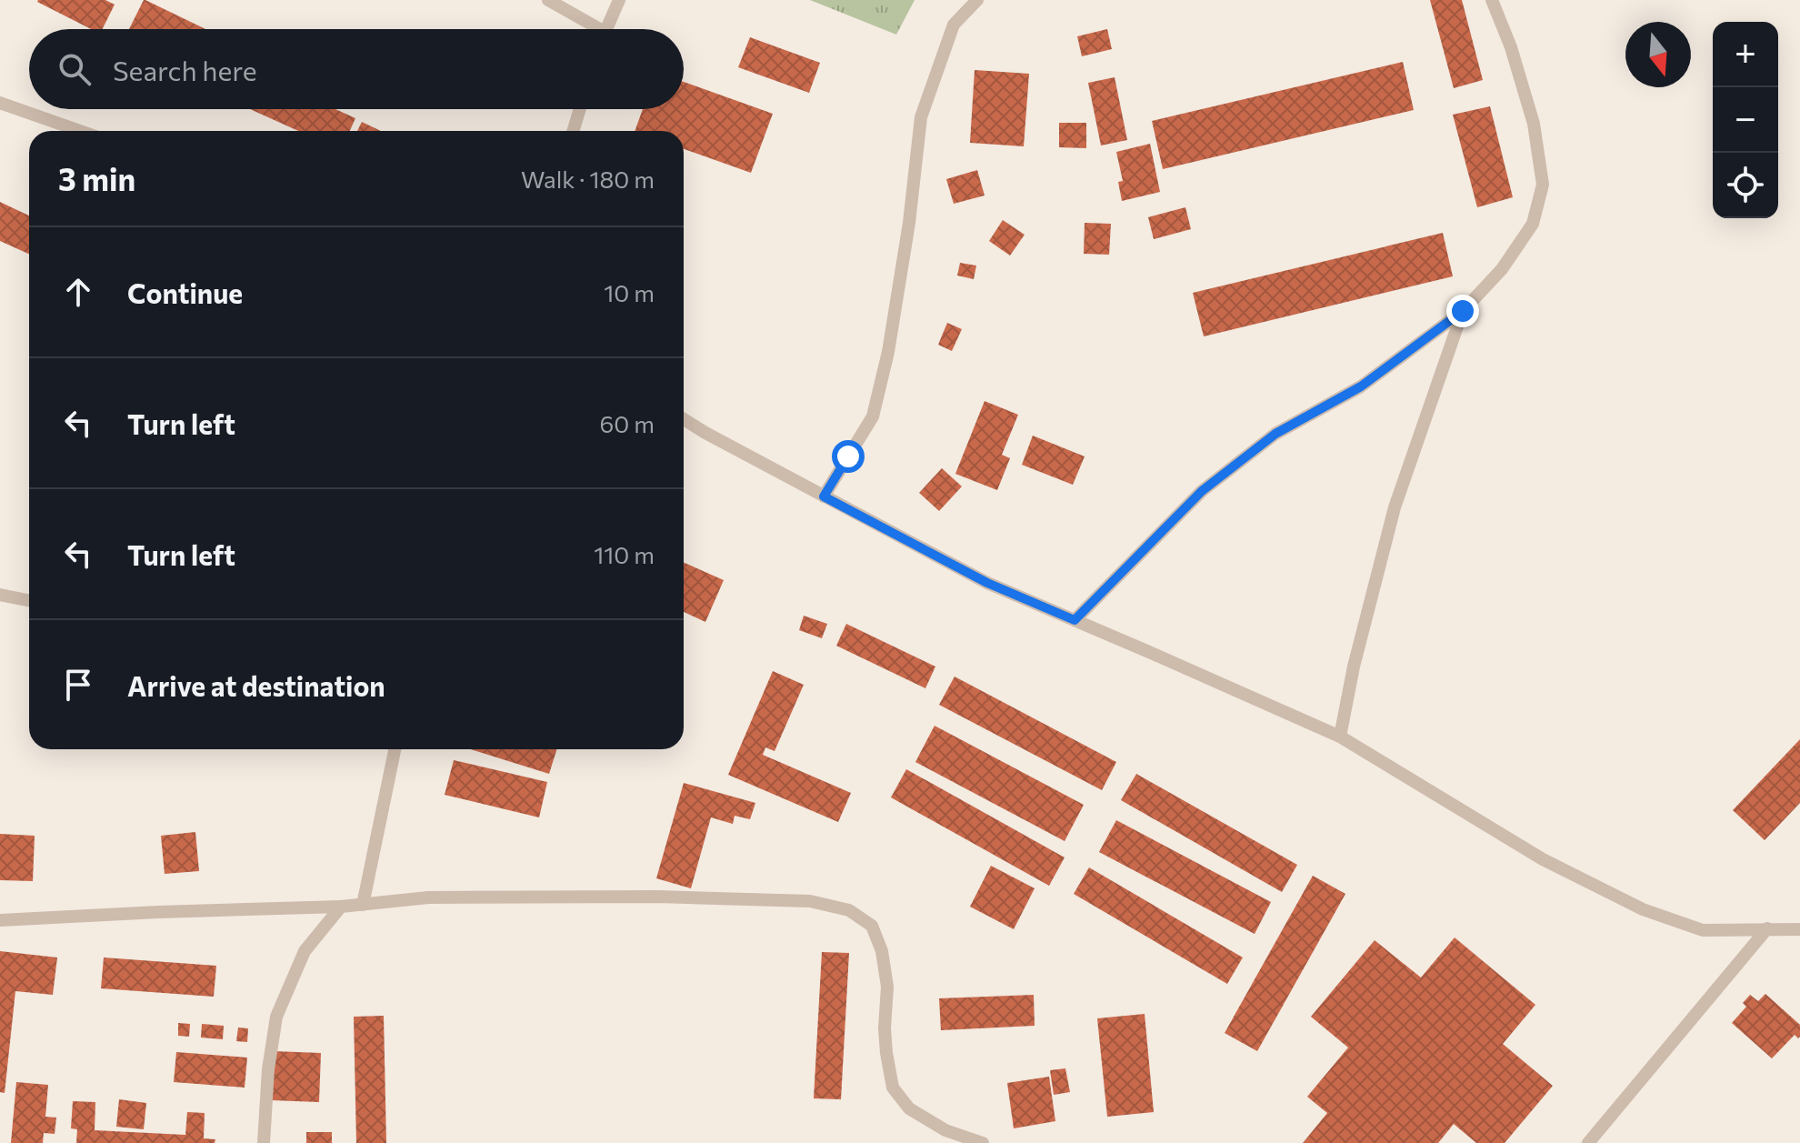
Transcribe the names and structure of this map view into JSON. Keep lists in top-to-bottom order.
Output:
{
  "north": "bottom",
  "page": {
    "map_buttons": ["+", "−"],
    "search": "Search here",
    "heading": ["3 min", "Walk · 180 m"],
    "list": [
      ["Continue", "10 m"],
      ["Turn left", "60 m"],
      ["Turn left", "110 m"],
      "Arrive at destination"
    ]
  }
}
